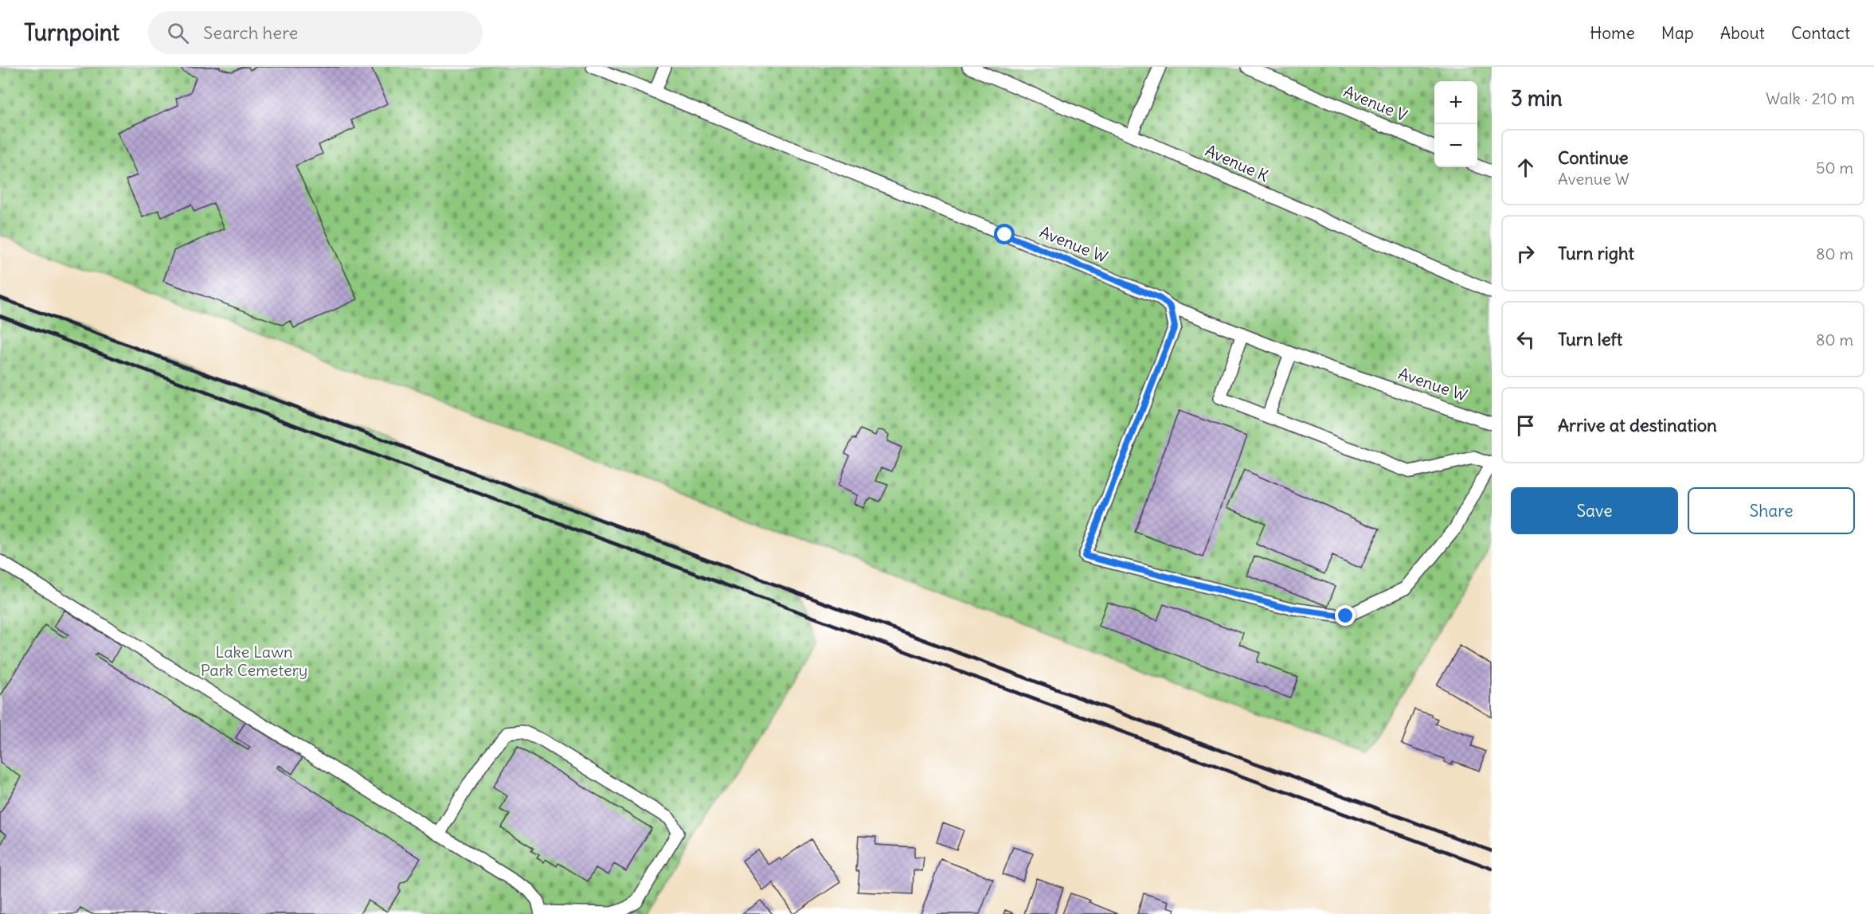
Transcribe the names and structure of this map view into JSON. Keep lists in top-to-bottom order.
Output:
{
  "streets": {
    "lane": ["Avenue V", "Avenue K", "Avenue W"]
  },
  "parks": ["Lake Lawn Park Cemetery"],
  "page": {
    "header": "Turnpoint",
    "search": "Search here",
    "nav": [
      "Home",
      "Map",
      "About",
      "Contact"
    ],
    "heading": ["3 min", "Walk · 210 m"],
    "map_buttons": ["+", "−"],
    "list": [
      ["Continue", "Avenue W", "50 m"],
      ["Turn right", "80 m"],
      ["Turn left", "80 m"],
      "Arrive at destination"
    ],
    "buttons": ["Save", "Share"]
  }
}
